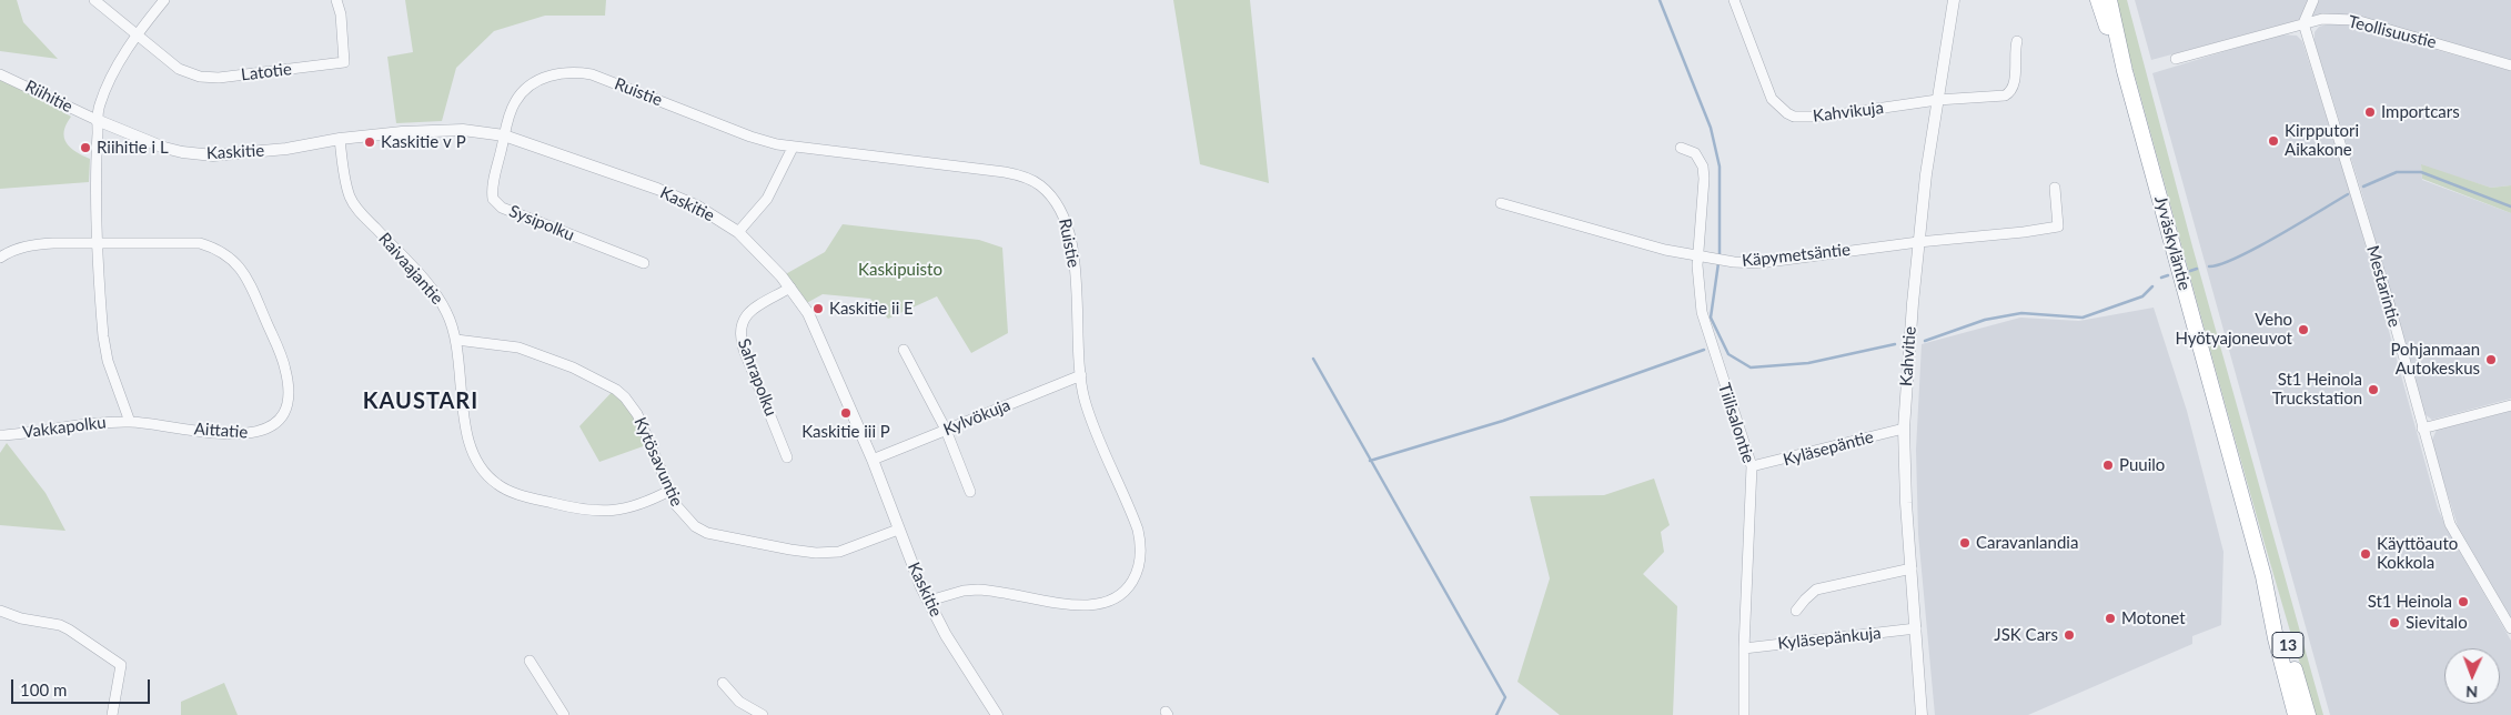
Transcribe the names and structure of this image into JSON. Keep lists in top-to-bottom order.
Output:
{
  "streets": {
    "highway": ["Jyväskyläntie", "13"],
    "street": [
      "Teollisuustie",
      "Latotie",
      "Ruistie",
      "Riihitie",
      "Kahvikuja",
      "Kaskitie",
      "Sysipolku",
      "Käpymetsäntie",
      "Raivaajantie",
      "Mestarintie",
      "Kahvitie",
      "Sahrapolku",
      "Kylvökuja",
      "Tiilisalontie",
      "Vakkapolku",
      "Aittatie",
      "Kyläsepäntie",
      "Kytösavuntie",
      "Kyläsepänkuja"
    ]
  },
  "crossings": [
    ["Teollisuustie", "Mestarintie"],
    ["Ruistie", "Kaskitie"],
    ["Ruistie", "Sysipolku"],
    ["Ruistie", "Kylvökuja"],
    ["Riihitie", "Kaskitie"],
    ["Kahvikuja", "Kahvitie"],
    ["Kaskitie", "Sysipolku"],
    ["Kaskitie", "Raivaajantie"],
    ["Kaskitie", "Sahrapolku"],
    ["Kaskitie", "Kylvökuja"],
    ["Kaskitie", "Kytösavuntie"],
    ["Käpymetsäntie", "Kahvitie"],
    ["Käpymetsäntie", "Tiilisalontie"],
    ["Raivaajantie", "Kytösavuntie"],
    ["Kahvitie", "Kyläsepäntie"],
    ["Kahvitie", "Kyläsepänkuja"],
    ["Tiilisalontie", "Kyläsepäntie"],
    ["Tiilisalontie", "Kyläsepänkuja"],
    ["Vakkapolku", "Aittatie"]
  ],
  "districts": ["KAUSTARI"],
  "parks": ["Kaskipuisto"],
  "places": [
    "Importcars",
    "Kirpputori Aikakone",
    "Kaskitie v P",
    "Riihitie i L",
    "Kaskitie ii E",
    "Veho Hyötyajoneuvot",
    "Pohjanmaan Autokeskus",
    "St1 Heinola Truckstation",
    "Kaskitie iii P",
    "Puuilo",
    "Caravanlandia",
    "Käyttöauto Kokkola",
    "St1 Heinola",
    "Motonet",
    "Sievitalo",
    "JSK Cars"
  ],
  "scale_bar": "100 m",
  "north": "bottom"
}
